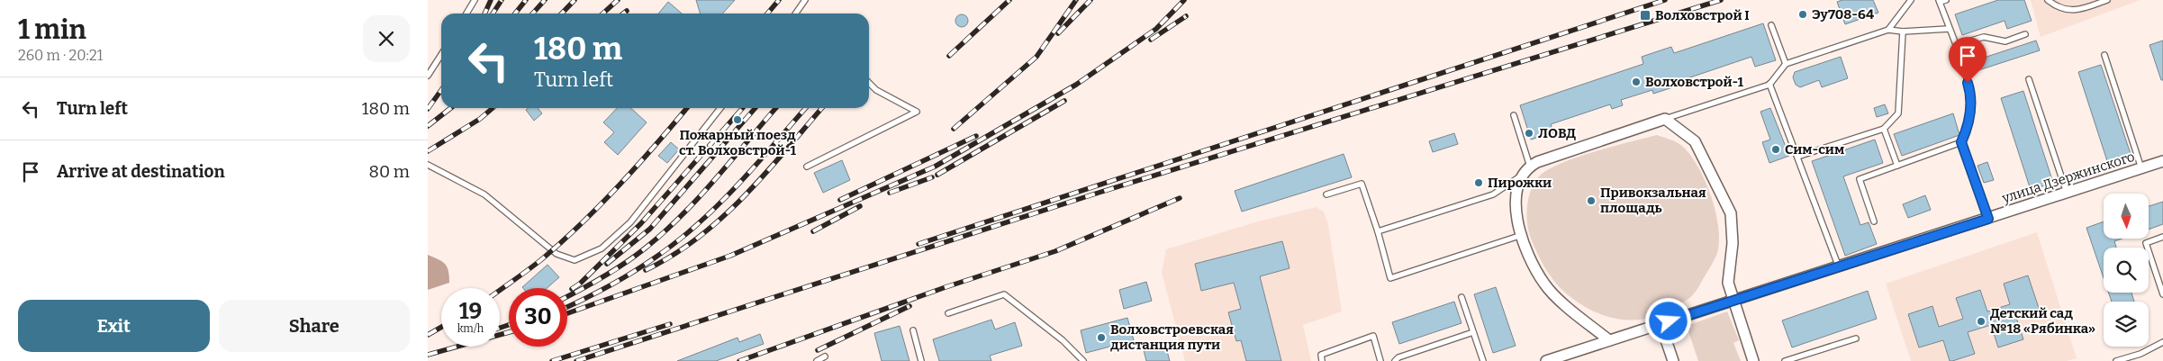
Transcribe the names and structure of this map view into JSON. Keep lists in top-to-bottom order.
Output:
{
  "streets": {
    "street": ["улица Дзержинского"]
  },
  "places": {
    "other": [
      "Эу708-64",
      "Волховстрой-1",
      "Пожарный поезд ст. Волховстрой-1",
      "ЛОВД",
      "Сим-сим",
      "Пирожки",
      "Привокзальная площадь",
      "Детский сад №18 «Рябинка»",
      "Волховстроевская дистанция пути"
    ],
    "transit": ["Волховстрой I"]
  },
  "north": "bottom",
  "page": {
    "heading": ["1 min", "260 m · 20:21"],
    "turn": ["180 m", "Turn left"],
    "list": [
      {
        "name": "Turn left",
        "value": "180 m"
      },
      {
        "name": "Arrive at destination",
        "value": "80 m"
      }
    ],
    "speed": "19 km/h",
    "limit": "30",
    "buttons": ["Exit", "Share"]
  }
}
